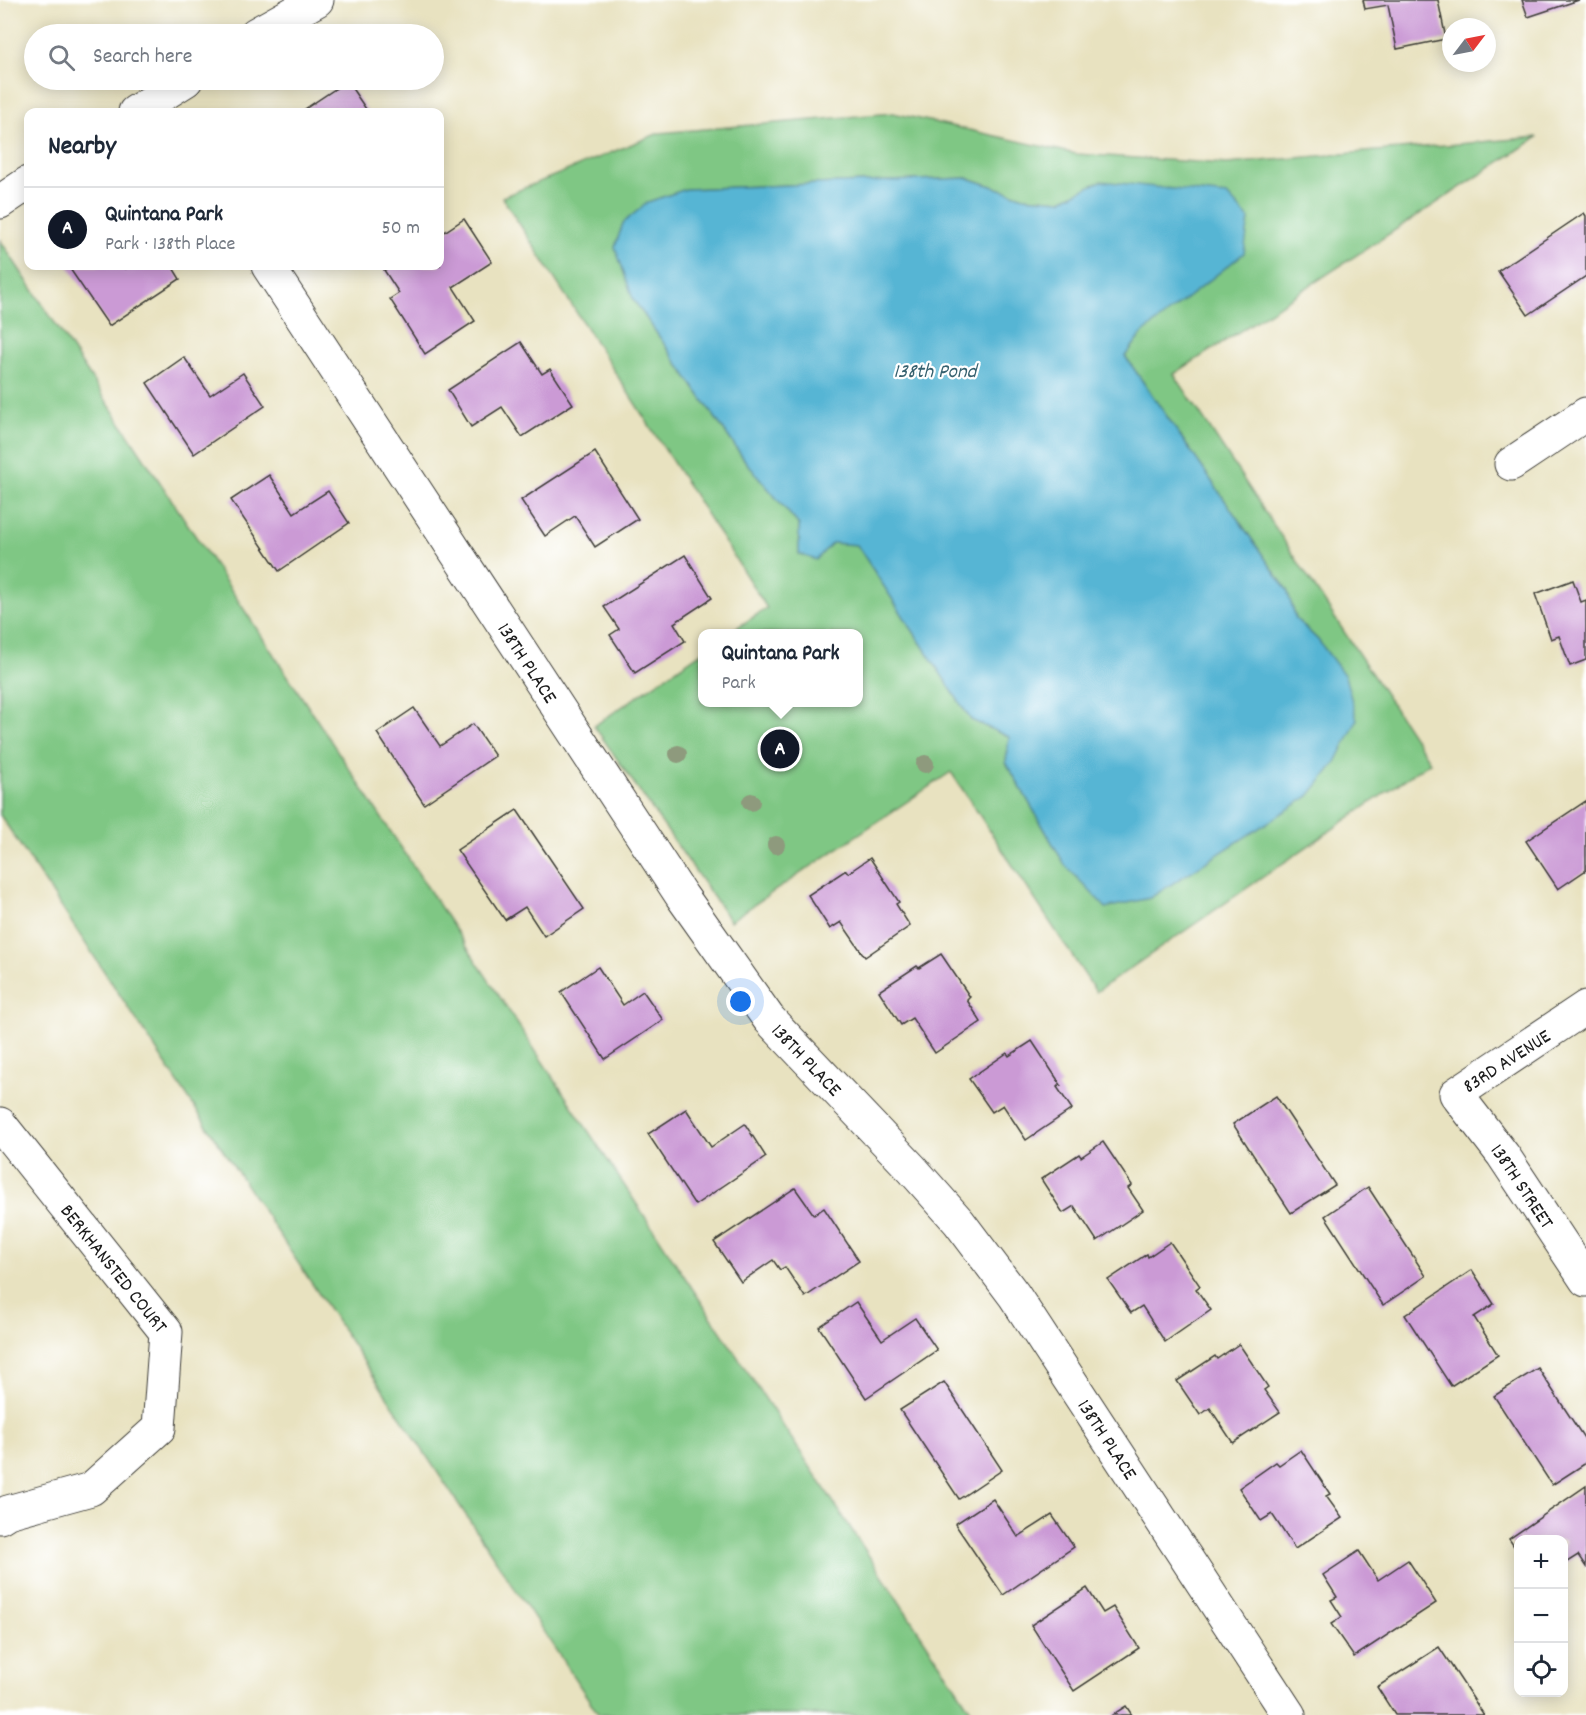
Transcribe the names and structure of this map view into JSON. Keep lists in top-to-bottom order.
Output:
{
  "streets": {
    "street": [
      "138TH PLACE",
      "83RD AVENUE",
      "138TH STREET",
      "BERKHANSTED COURT"
    ]
  },
  "crossings": [
    ["83RD AVENUE", "138TH STREET"]
  ],
  "water": ["138th Pond"],
  "north": "top right",
  "page": {
    "search": "Search here",
    "heading": "Nearby",
    "list": [
      {
        "mark": "A",
        "name": "Quintana Park",
        "note": "Park · 138th Place",
        "value": "50 m"
      }
    ],
    "popup": ["Quintana Park", "Park"],
    "pins": "A",
    "map_buttons": ["+", "−"]
  }
}
